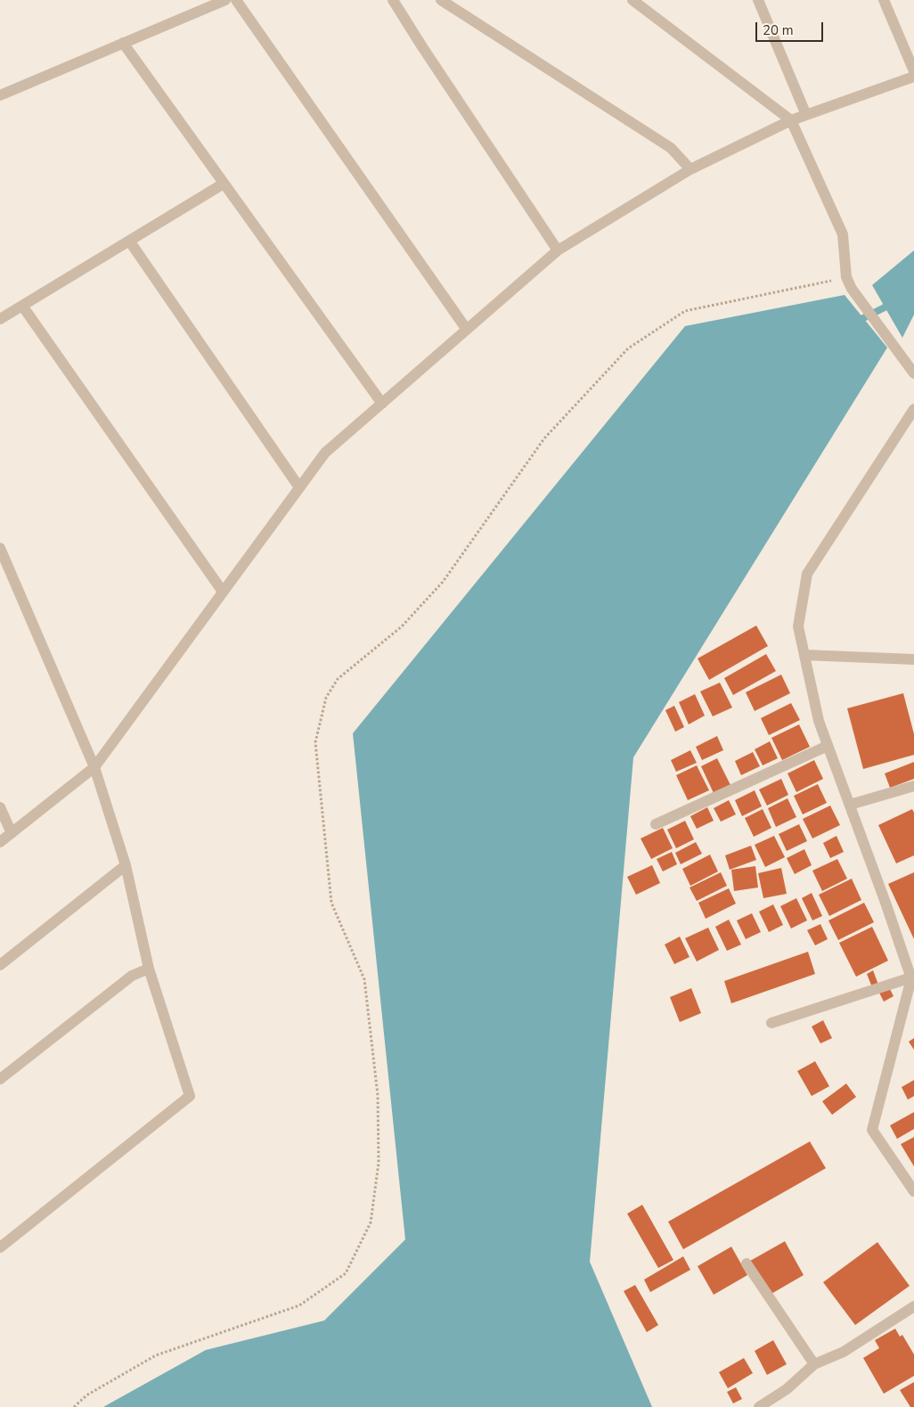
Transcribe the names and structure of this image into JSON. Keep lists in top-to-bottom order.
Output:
{
  "scale_bar": "20 m"
}
